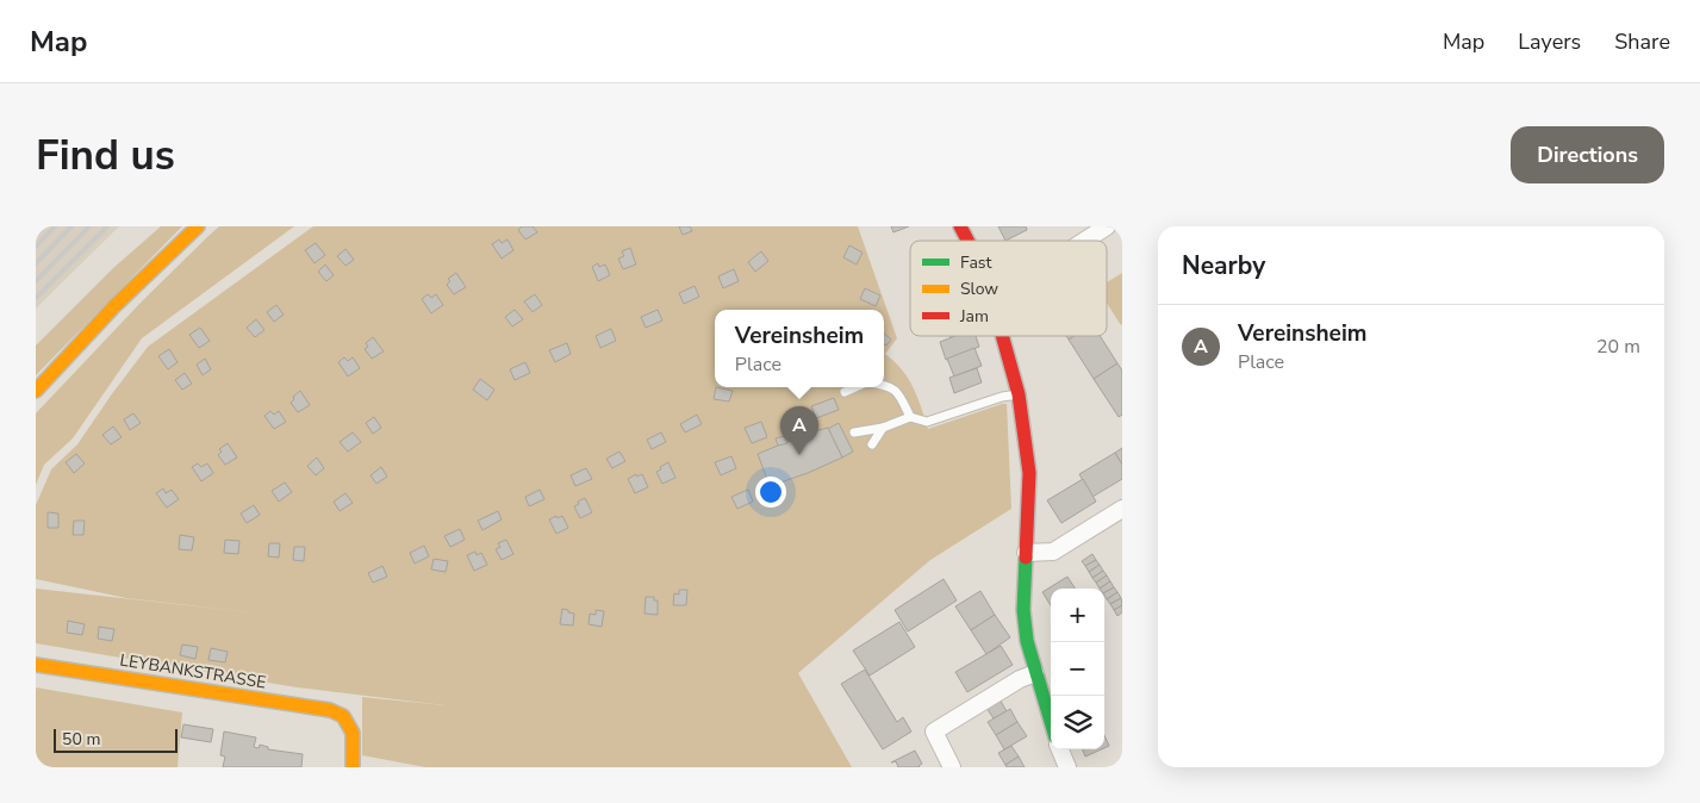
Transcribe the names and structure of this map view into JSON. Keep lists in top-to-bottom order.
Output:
{
  "streets": {
    "street": ["LEYBANKSTRASSE"]
  },
  "legend": ["Fast", "Slow", "Jam"],
  "scale_bar": "50 m",
  "page": {
    "header": "Map",
    "nav": ["Map", "Layers", "Share"],
    "buttons": "Directions",
    "title": "Find us",
    "heading": "Nearby",
    "list": [
      {
        "mark": "A",
        "name": "Vereinsheim",
        "note": "Place",
        "value": "20 m"
      }
    ],
    "popup": ["Vereinsheim", "Place"],
    "pins": "A",
    "map_buttons": ["+", "−"],
    "scale": "50 m"
  }
}
